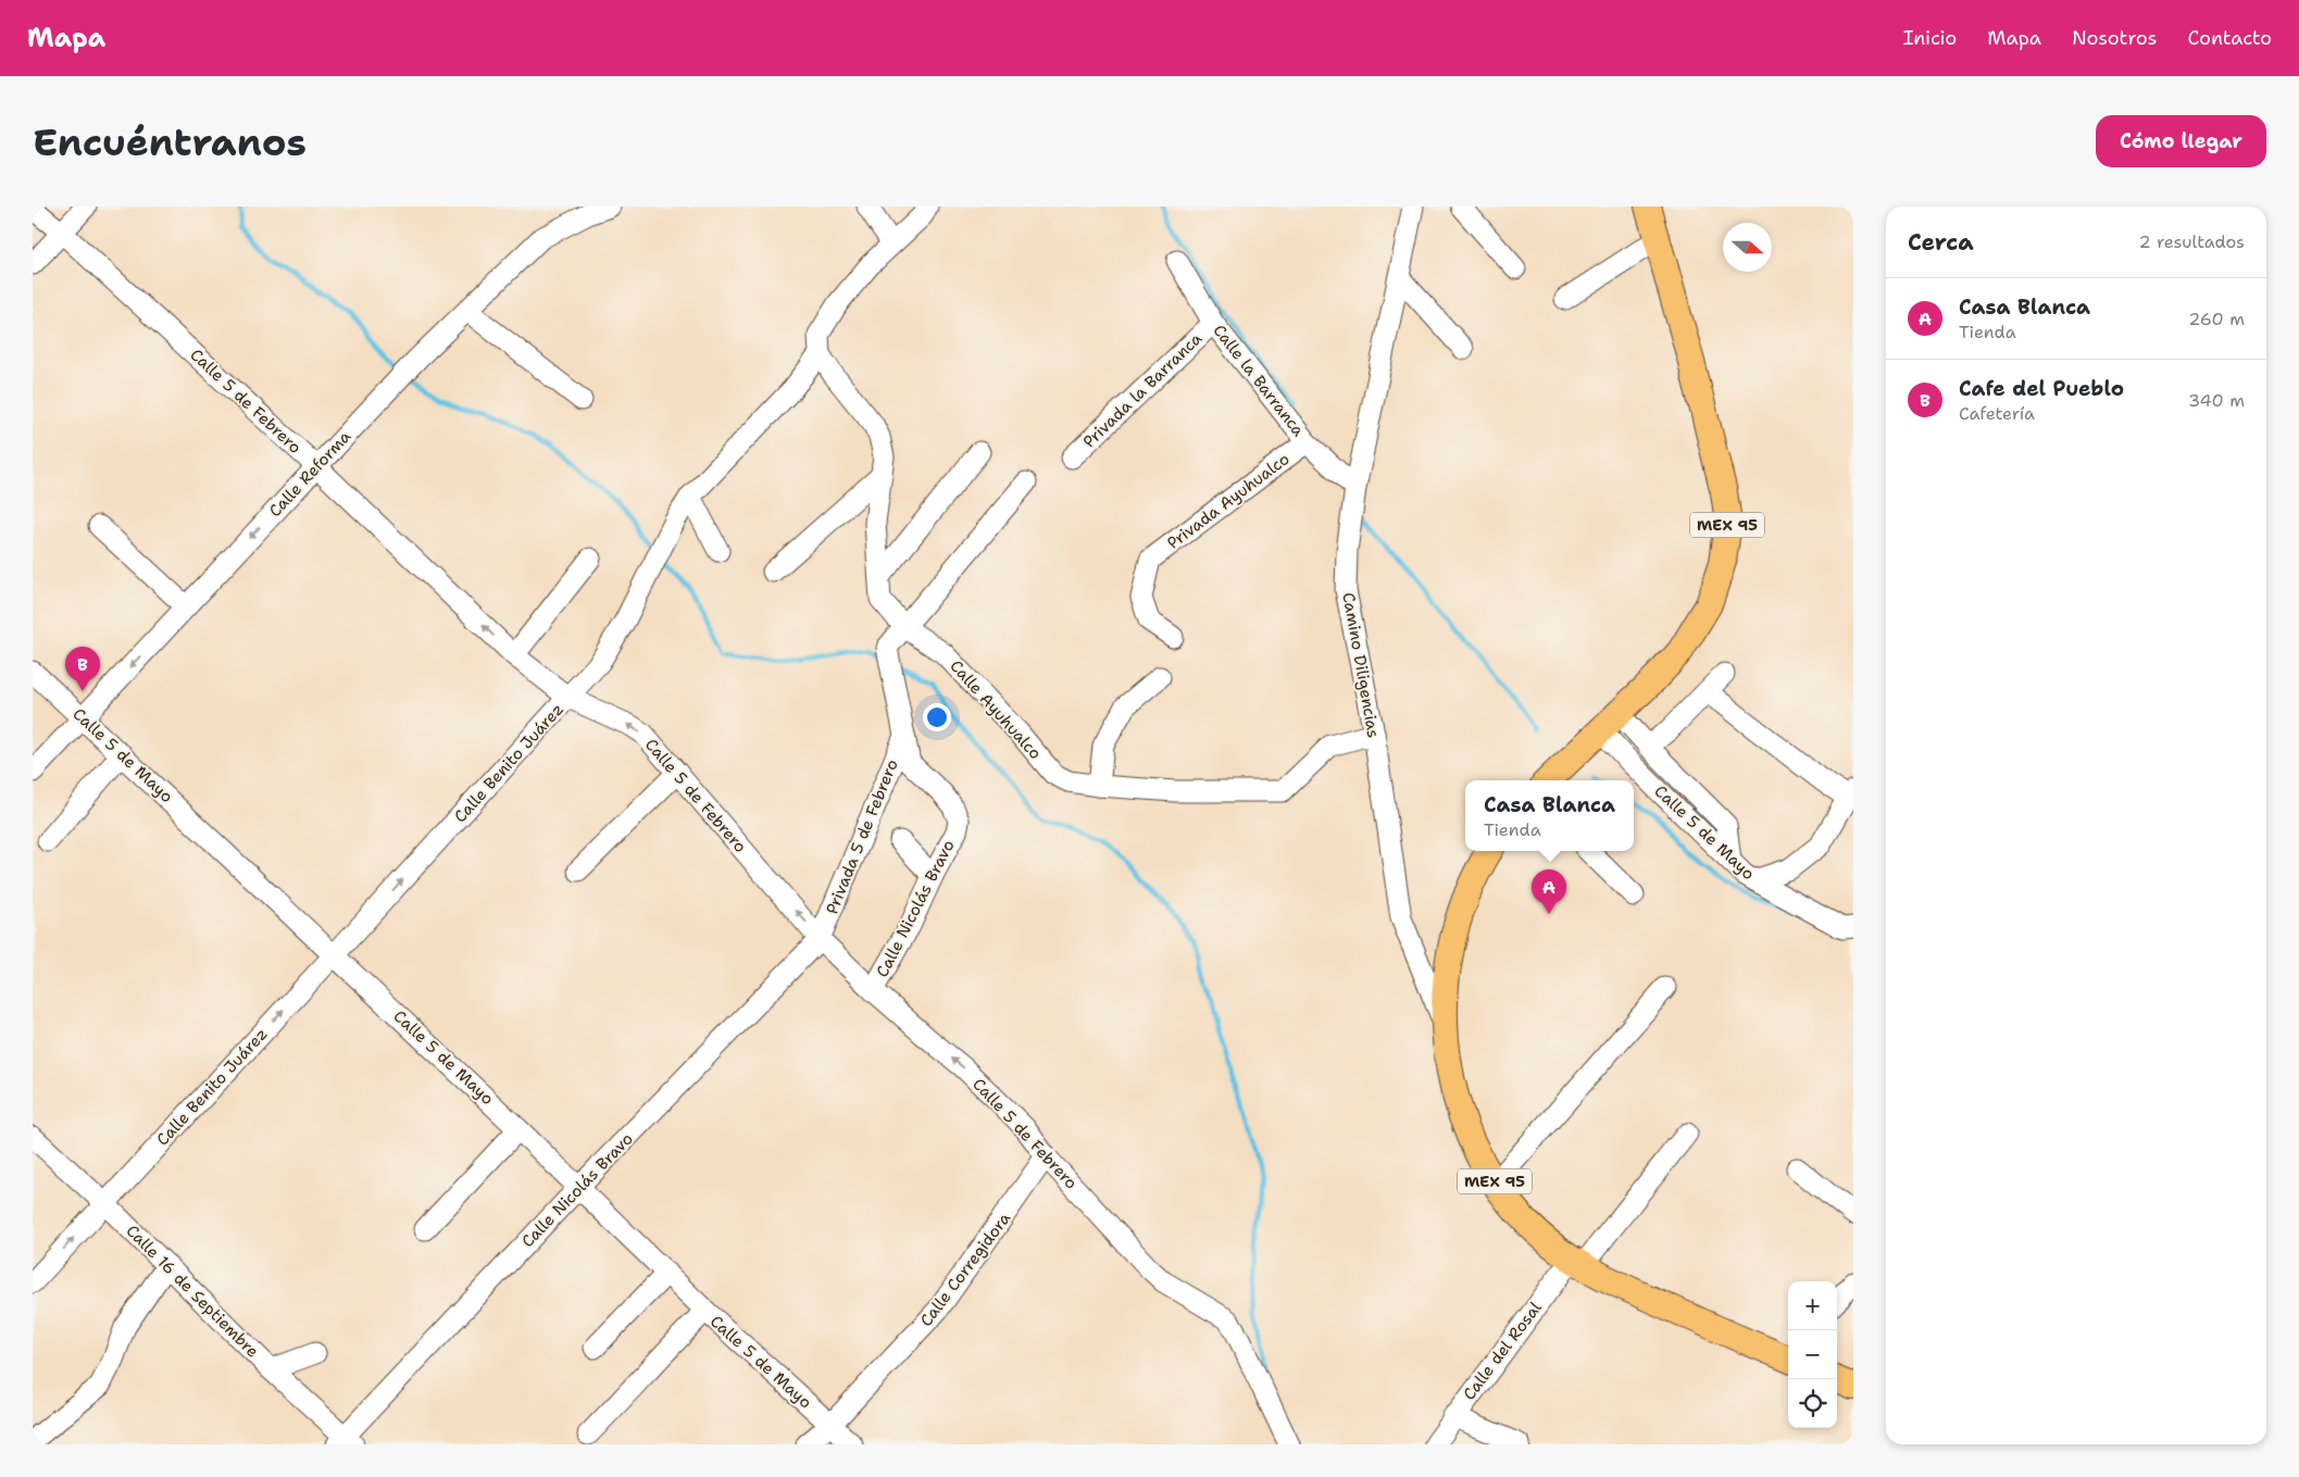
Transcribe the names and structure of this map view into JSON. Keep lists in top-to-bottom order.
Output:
{
  "streets": {
    "main road": ["MEX 95"],
    "street": [
      "Calle la Barranca",
      "Privada la Barranca",
      "Calle 5 de Febrero",
      "Calle Reforma",
      "Privada Ayuhualco",
      "Camino Diligencias",
      "Calle Ayuhualco",
      "Calle 5 de Mayo",
      "Calle Benito Juárez",
      "Privada 5 de Febrero",
      "Calle Nicolás Bravo",
      "Calle Corregidora",
      "Calle 16 de Septiembre",
      "Calle del Rosal"
    ]
  },
  "crossings": [
    ["Calle la Barranca", "Privada la Barranca"],
    ["Calle la Barranca", "Privada Ayuhualco"],
    ["Calle la Barranca", "Camino Diligencias"],
    ["Calle 5 de Febrero", "Calle Reforma"],
    ["Calle 5 de Febrero", "Calle Benito Juárez"],
    ["Calle 5 de Febrero", "Privada 5 de Febrero"],
    ["Calle 5 de Febrero", "Calle Nicolás Bravo"],
    ["Calle 5 de Febrero", "Calle Corregidora"],
    ["Calle Reforma", "Calle 5 de Mayo"],
    ["MEX 95", "Camino Diligencias"],
    ["MEX 95", "Calle 5 de Mayo"],
    ["MEX 95", "Calle del Rosal"],
    ["Camino Diligencias", "Calle Ayuhualco"],
    ["Calle Ayuhualco", "Calle Benito Juárez"],
    ["Calle Ayuhualco", "Calle Nicolás Bravo"],
    ["Calle 5 de Mayo", "Calle Benito Juárez"],
    ["Calle 5 de Mayo", "Calle Nicolás Bravo"],
    ["Calle 5 de Mayo", "Calle Corregidora"],
    ["Calle Benito Juárez", "Calle 16 de Septiembre"],
    ["Privada 5 de Febrero", "Calle Nicolás Bravo"],
    ["Calle Nicolás Bravo", "Calle 16 de Septiembre"]
  ],
  "one_way": ["Calle 5 de Febrero", "Calle Reforma", "Calle Benito Juárez"],
  "north": "right",
  "page": {
    "header": "Mapa",
    "nav": [
      "Inicio",
      "Mapa",
      "Nosotros",
      "Contacto"
    ],
    "buttons": "Cómo llegar",
    "title": "Encuéntranos",
    "heading": ["Cerca", "2 resultados"],
    "list": [
      {
        "mark": "A",
        "name": "Casa Blanca",
        "note": "Tienda",
        "value": "260 m"
      },
      {
        "mark": "B",
        "name": "Cafe del Pueblo",
        "note": "Cafetería",
        "value": "340 m"
      }
    ],
    "pins": ["B", "A"],
    "popup": ["Casa Blanca", "Tienda"],
    "map_buttons": ["+", "−"]
  }
}
